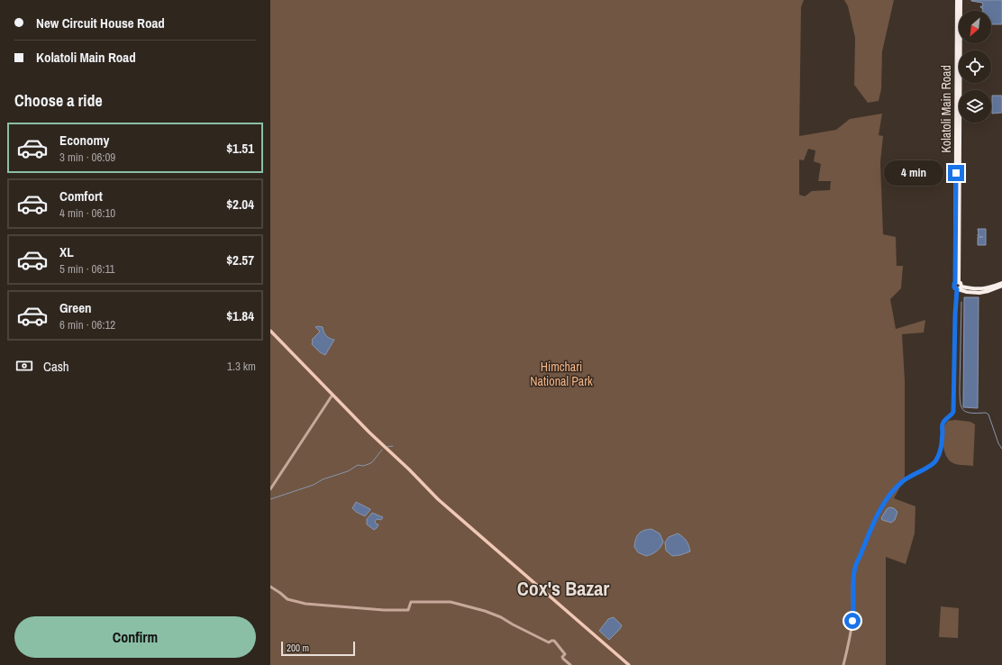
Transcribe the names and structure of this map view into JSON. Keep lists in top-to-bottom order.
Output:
{
  "streets": {
    "highway": ["Kolatoli Main Road"]
  },
  "districts": ["Cox's Bazar"],
  "parks": ["Himchari National Park"],
  "scale_bar": "200 m",
  "north": "bottom left",
  "page": {
    "banner": ["New Circuit House Road", "Kolatoli Main Road"],
    "heading": "Choose a ride",
    "list": [
      {
        "name": "Economy",
        "note": "3 min · 06:09",
        "value": "$1.51"
      },
      {
        "name": "Comfort",
        "note": "4 min · 06:10",
        "value": "$2.04"
      },
      {
        "name": "XL",
        "note": "5 min · 06:11",
        "value": "$2.57"
      },
      {
        "name": "Green",
        "note": "6 min · 06:12",
        "value": "$1.84"
      }
    ],
    "bubble": "4 min",
    "pay": ["Cash", "1.3 km"],
    "buttons": "Confirm",
    "scale": "200 m"
  }
}
